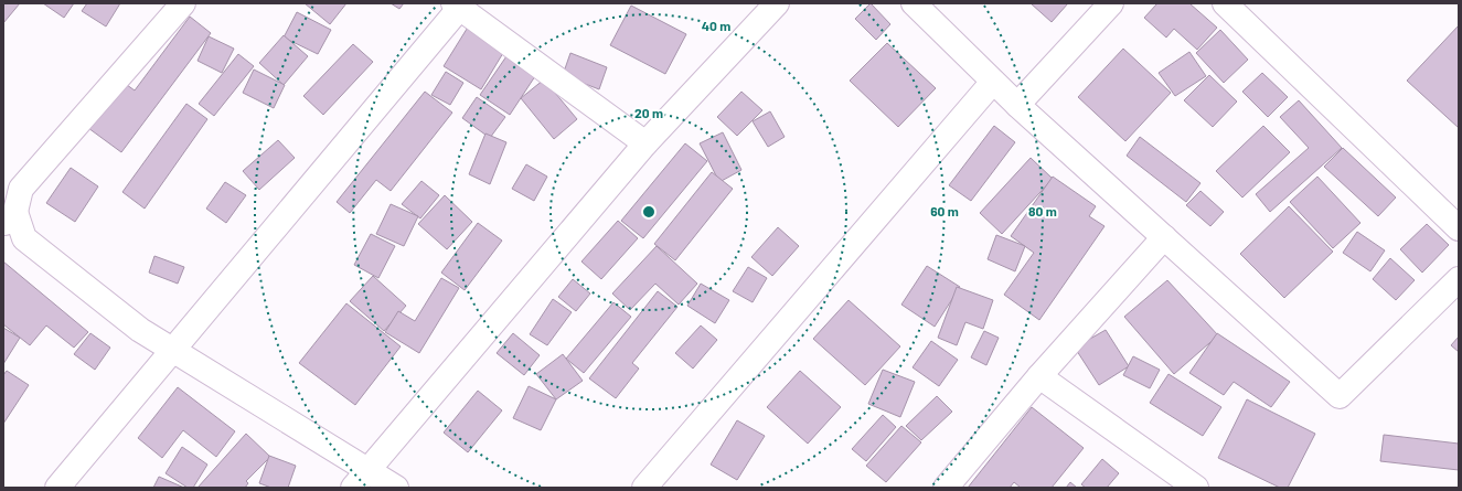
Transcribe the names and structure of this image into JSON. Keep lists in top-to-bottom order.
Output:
{
  "rings": [
    "40 m",
    "20 m",
    "60 m",
    "80 m"
  ]
}
